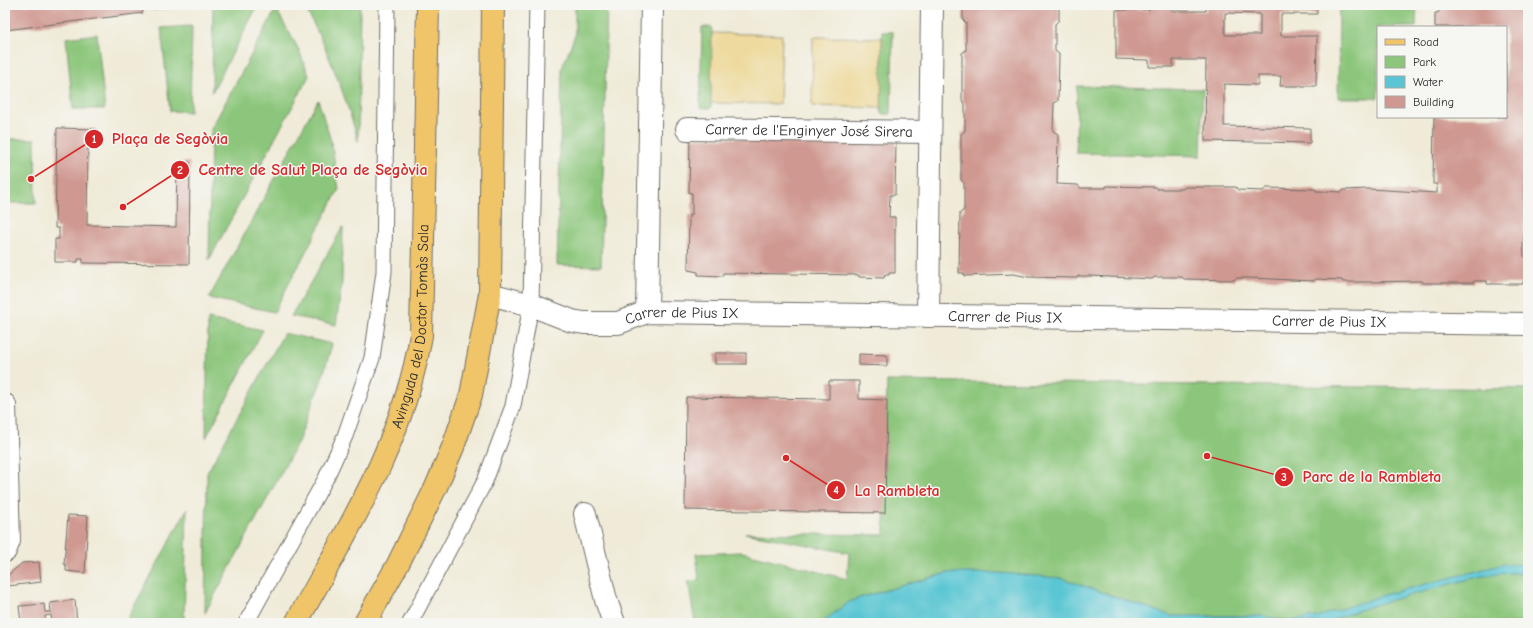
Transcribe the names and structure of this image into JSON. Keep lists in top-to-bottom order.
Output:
{
  "streets": {
    "main road": ["Avinguda del Doctor Tomàs Sala"],
    "street": ["Carrer de l'Enginyer José Sirera", "Carrer de Pius IX"]
  },
  "crossings": [
    ["Carrer de l'Enginyer José Sirera", "Carrer de Pius IX"]
  ],
  "places": [
    "Plaça de Segòvia",
    "Centre de Salut Plaça de Segòvia",
    "Parc de la Rambleta",
    "La Rambleta"
  ],
  "legend": [
    "Road",
    "Park",
    "Water",
    "Building"
  ]
}
